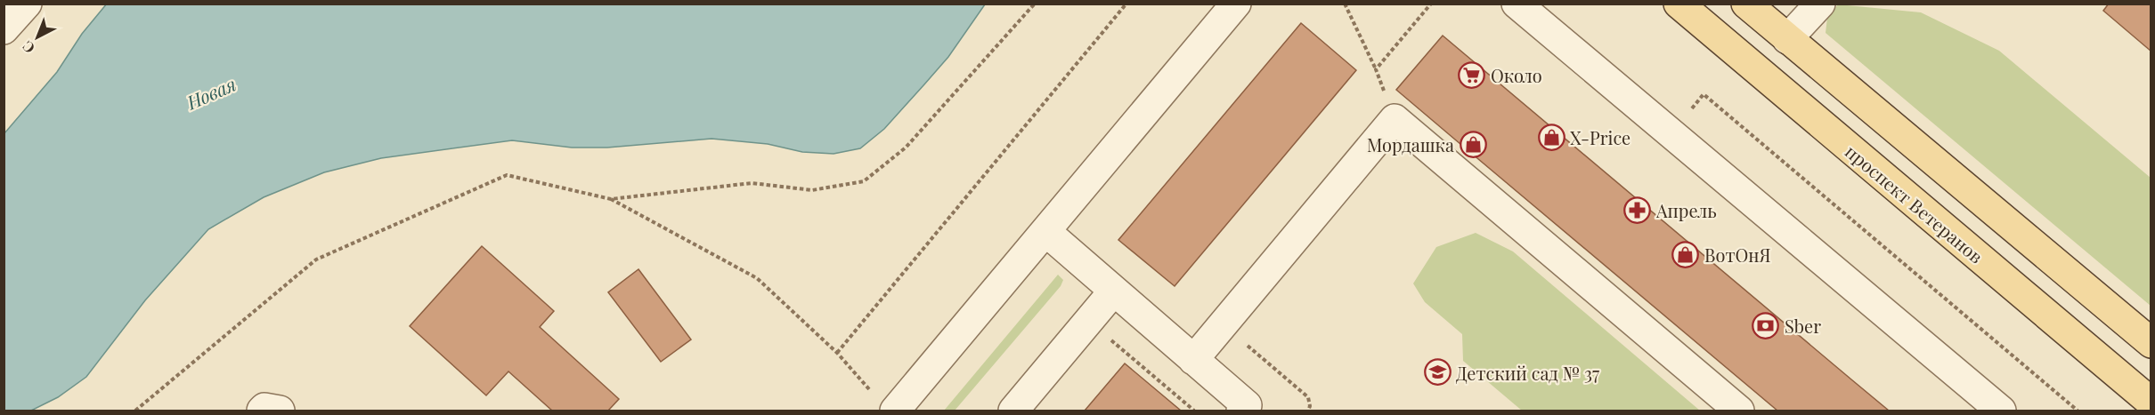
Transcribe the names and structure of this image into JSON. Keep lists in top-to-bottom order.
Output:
{
  "streets": {
    "main road": ["проспект Ветеранов"]
  },
  "water": ["Новая"],
  "places": {
    "supermarket": ["Около"],
    "shop": ["X-Price", "Мордашка", "ВотОнЯ"],
    "pharmacy": ["Апрель"],
    "bank": ["Sber"],
    "school or university": ["Детский сад № 37"]
  },
  "north": "bottom left"
}
